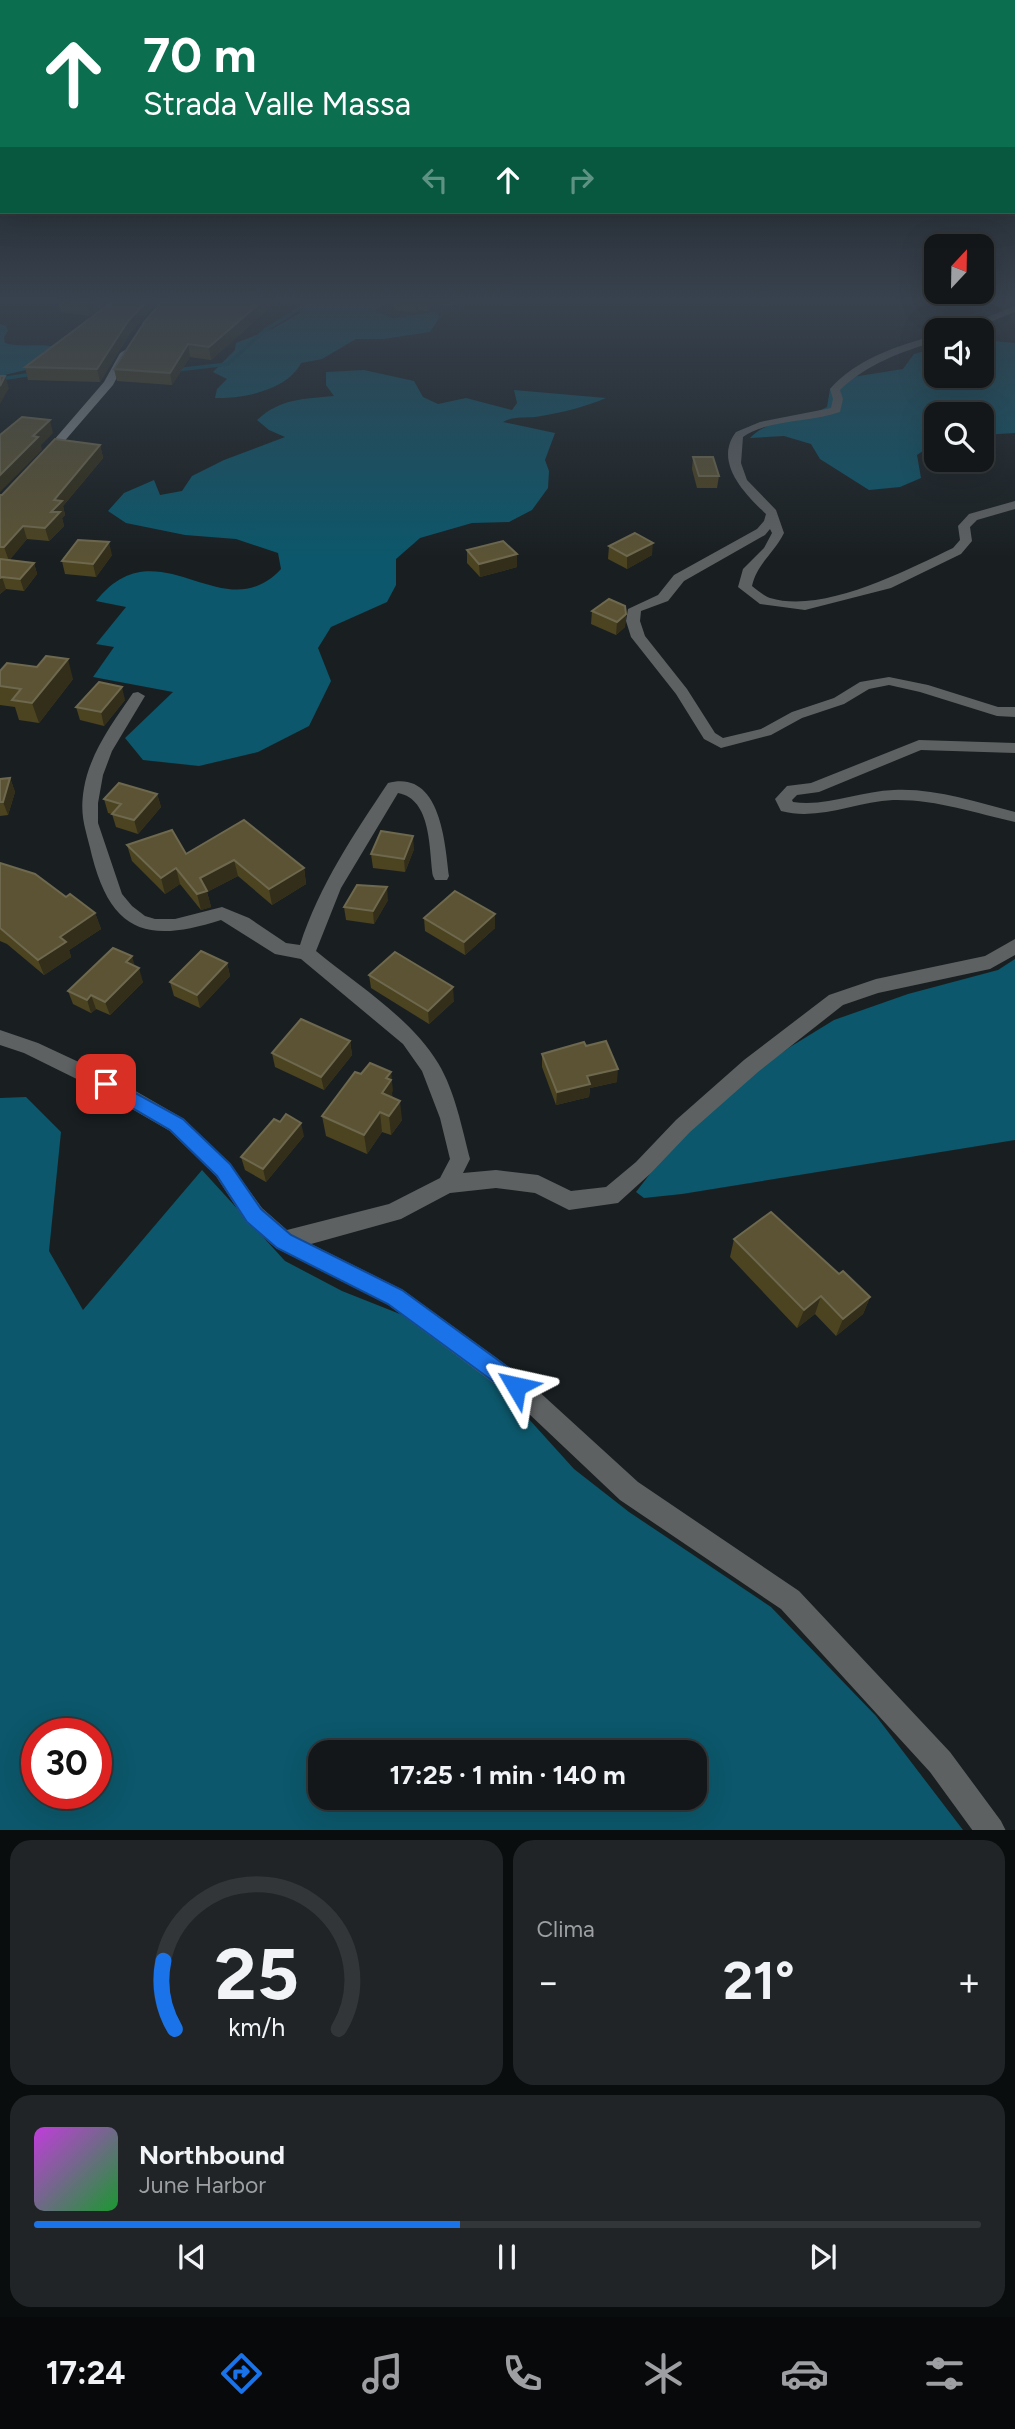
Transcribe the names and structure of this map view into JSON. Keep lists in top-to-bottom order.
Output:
{
  "north": "top",
  "page": {
    "turn": ["70 m", "Strada Valle Massa"],
    "limit": "30",
    "trip": "17:25 · 1 min · 140 m",
    "tile": "Clima",
    "heat": ["−", "21°", "+"],
    "song": ["Northbound", "June Harbor"],
    "tabs": "17:24",
    "gauge": ["25", "km/h"]
  }
}
